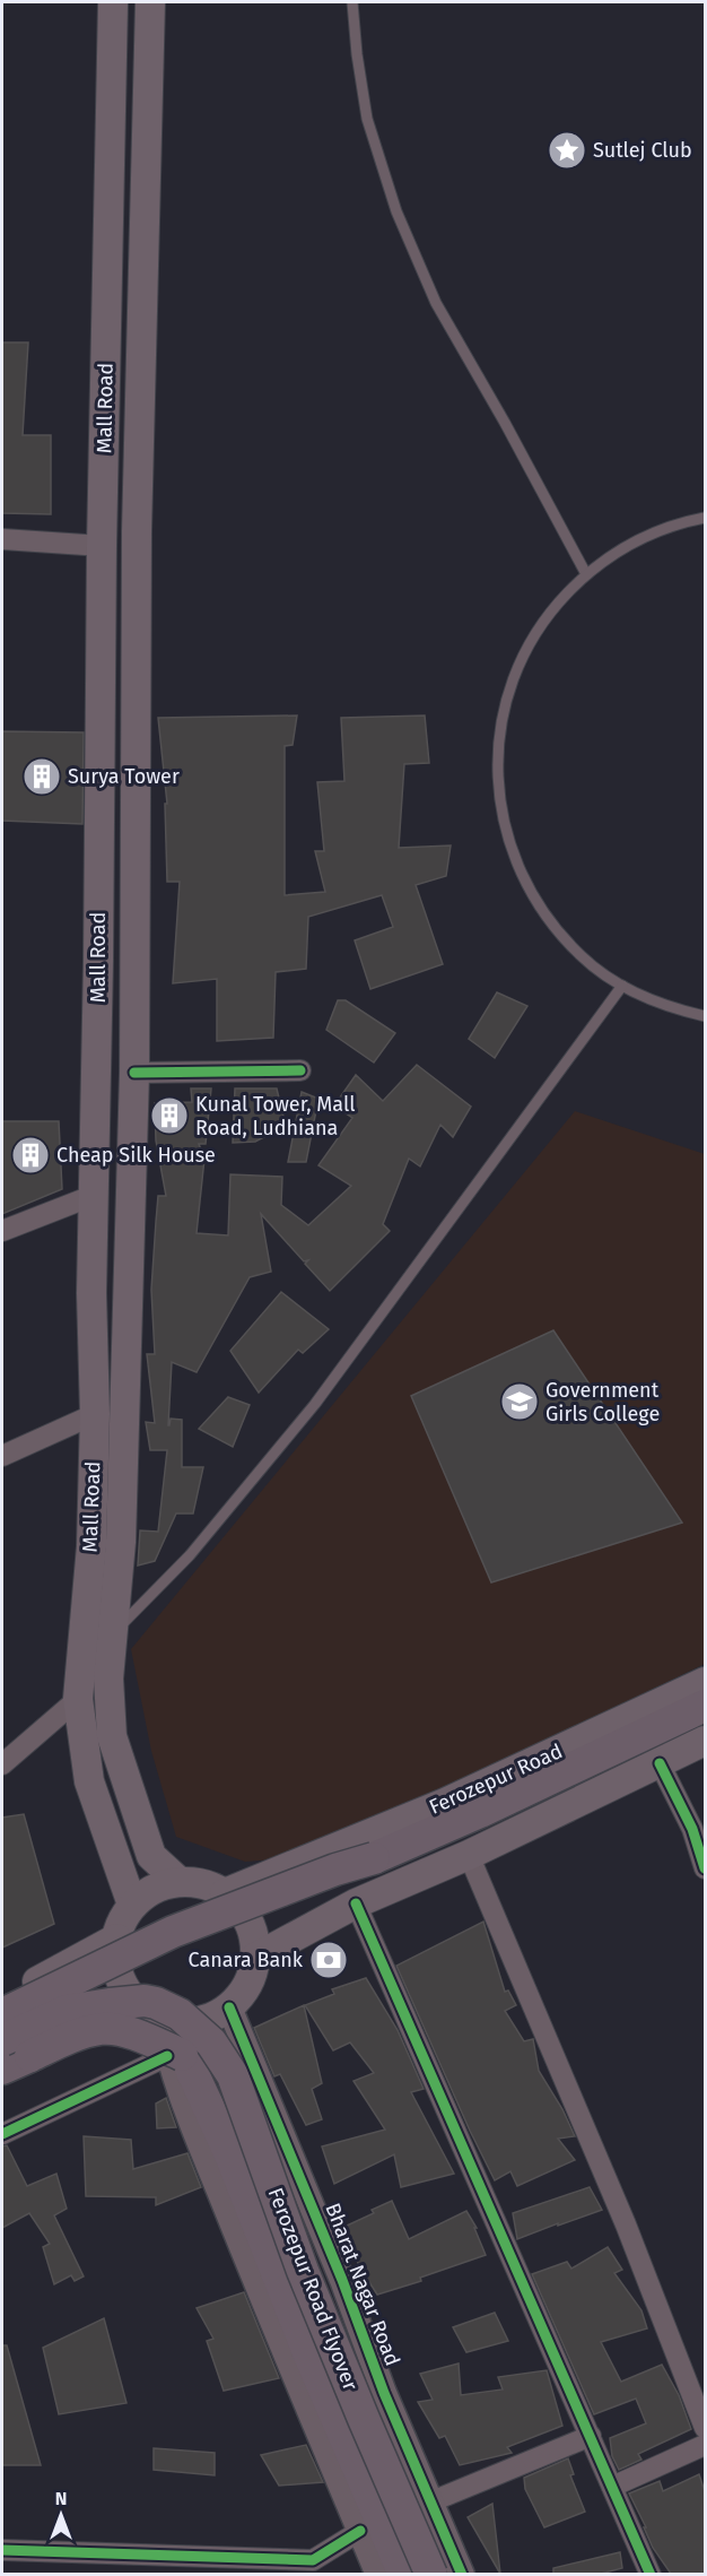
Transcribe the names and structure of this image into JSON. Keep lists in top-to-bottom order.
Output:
{
  "streets": {
    "main road": ["Mall Road", "Ferozepur Road", "Ferozepur Road Flyover"],
    "street": ["Bharat Nagar Road"]
  },
  "crossings": [
    ["Mall Road", "Ferozepur Road"],
    ["Mall Road", "Bharat Nagar Road"],
    ["Mall Road", "Ferozepur Road Flyover"],
    ["Ferozepur Road", "Bharat Nagar Road"],
    ["Ferozepur Road", "Ferozepur Road Flyover"],
    ["Bharat Nagar Road", "Ferozepur Road Flyover"]
  ],
  "places": {
    "place": ["Sutlej Club"],
    "building": ["Surya Tower", "Kunal Tower, Mall Road, Ludhiana", "Cheap Silk House"],
    "school or university": ["Government Girls College"],
    "bank": ["Canara Bank"]
  },
  "north": "top"
}
